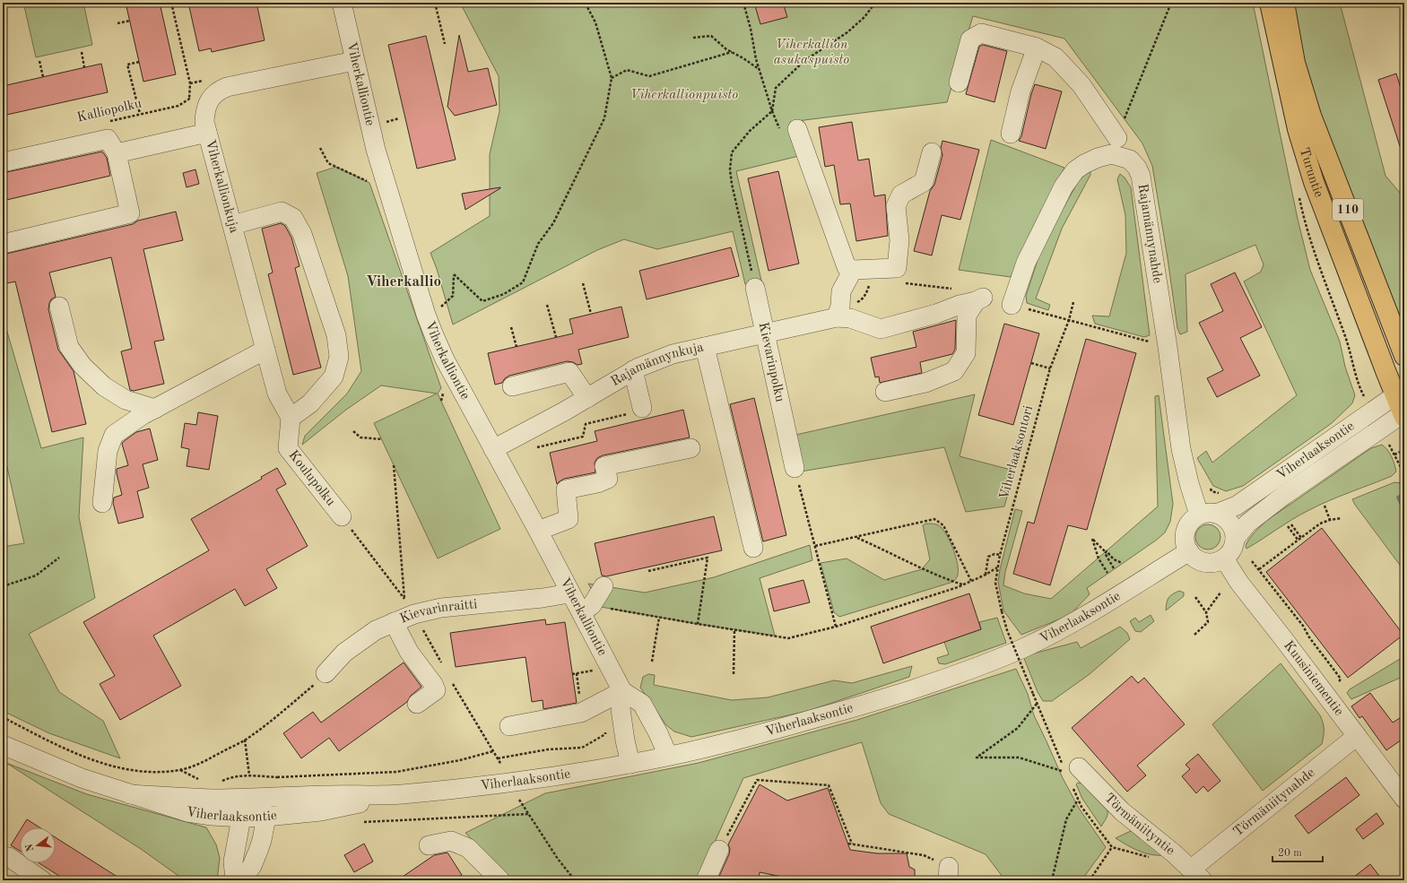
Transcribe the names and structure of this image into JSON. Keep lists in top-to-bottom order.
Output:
{
  "streets": {
    "main road": ["Turuntie", "110"],
    "street": [
      "Viherkalliontie",
      "Viherkallionkuja",
      "Rajamännynahde",
      "Kievarinpolku",
      "Rajamännynkuja",
      "Viherlaaksontie",
      "Koulupolku",
      "Kievarinraitti",
      "Kuusiniementie",
      "Törmäniitynahde",
      "Törmäniityntie"
    ],
    "path": ["Kalliopolku", "Viherlaaksontori"]
  },
  "crossings": [
    ["Viherkalliontie", "Rajamännynkuja"],
    ["Viherkalliontie", "Viherlaaksontie"],
    ["Viherkalliontie", "Kievarinraitti"],
    ["Kalliopolku", "Viherkallionkuja"],
    ["Turuntie", "Viherlaaksontie"],
    ["Viherkallionkuja", "Koulupolku"],
    ["Rajamännynahde", "Viherlaaksontie"],
    ["Rajamännynahde", "Kuusiniementie"],
    ["Kievarinpolku", "Rajamännynkuja"],
    ["Viherlaaksontie", "Kuusiniementie"],
    ["Kuusiniementie", "Törmäniitynahde"],
    ["Törmäniitynahde", "Törmäniityntie"]
  ],
  "districts": ["Viherkallio"],
  "parks": ["Viherkallion asukaspuisto", "Viherkallionpuisto"],
  "scale_bar": "20 m",
  "north": "left"
}
